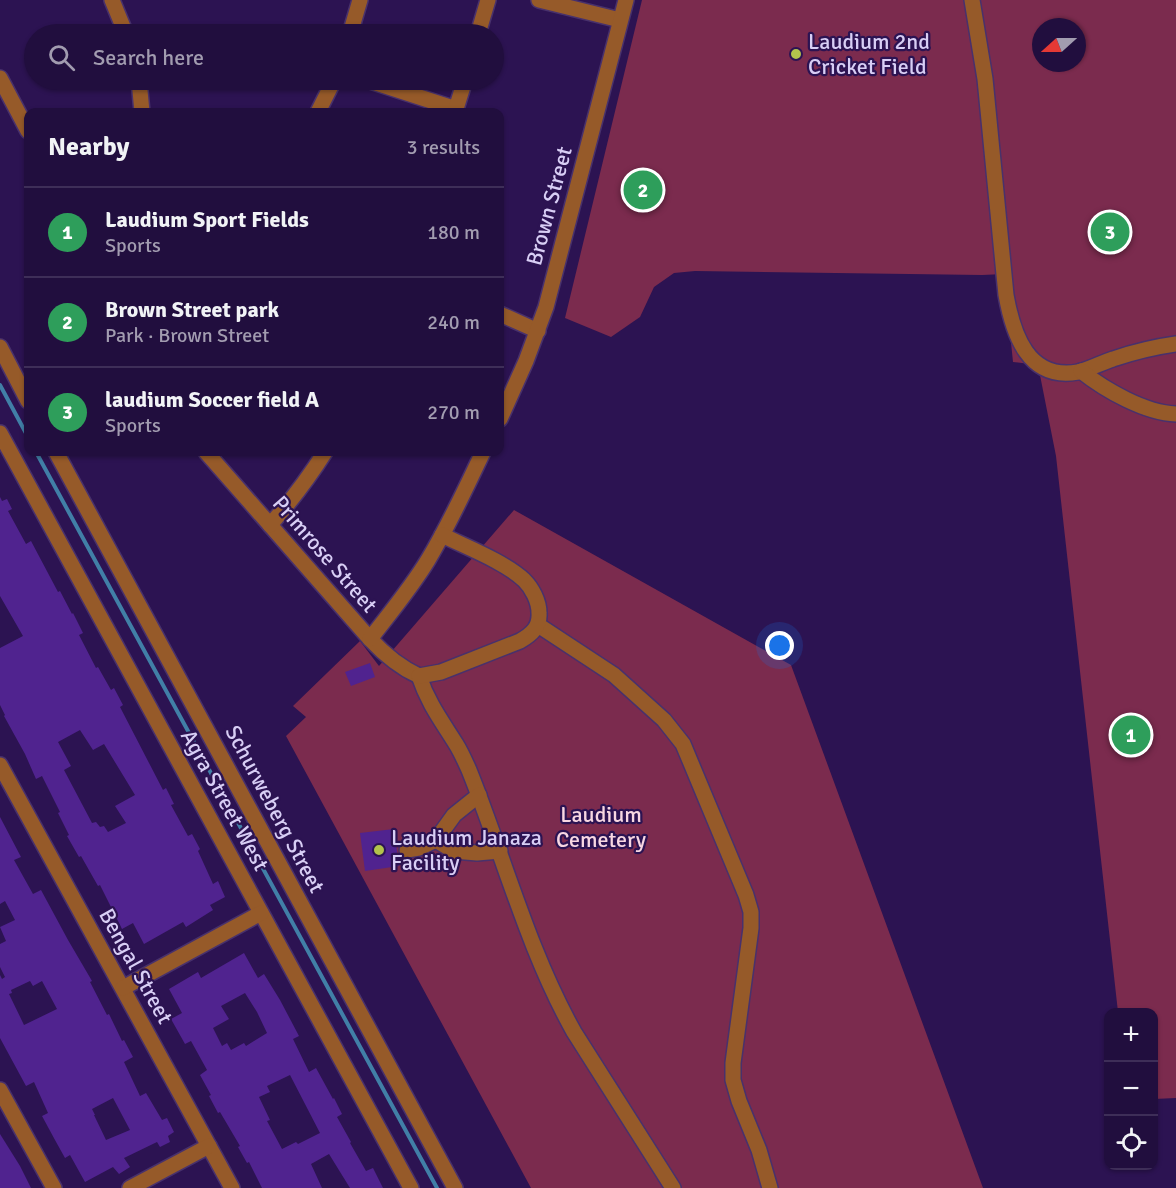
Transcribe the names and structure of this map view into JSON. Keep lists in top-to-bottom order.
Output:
{
  "streets": {
    "street": [
      "Brown Street",
      "Primrose Street",
      "Agra Street West",
      "Schurweberg Street",
      "Bengal Street"
    ]
  },
  "parks": ["Laudium Cemetery"],
  "places": ["Laudium 2nd Cricket Field", "Laudium Janaza Facility"],
  "north": "left",
  "page": {
    "search": "Search here",
    "heading": ["Nearby", "3 results"],
    "pins": ["2", "3", "1"],
    "list": [
      {
        "mark": "1",
        "name": "Laudium Sport Fields",
        "note": "Sports",
        "value": "180 m"
      },
      {
        "mark": "2",
        "name": "Brown Street park",
        "note": "Park · Brown Street",
        "value": "240 m"
      },
      {
        "mark": "3",
        "name": "laudium Soccer field A",
        "note": "Sports",
        "value": "270 m"
      }
    ],
    "map_buttons": ["+", "−"]
  }
}
